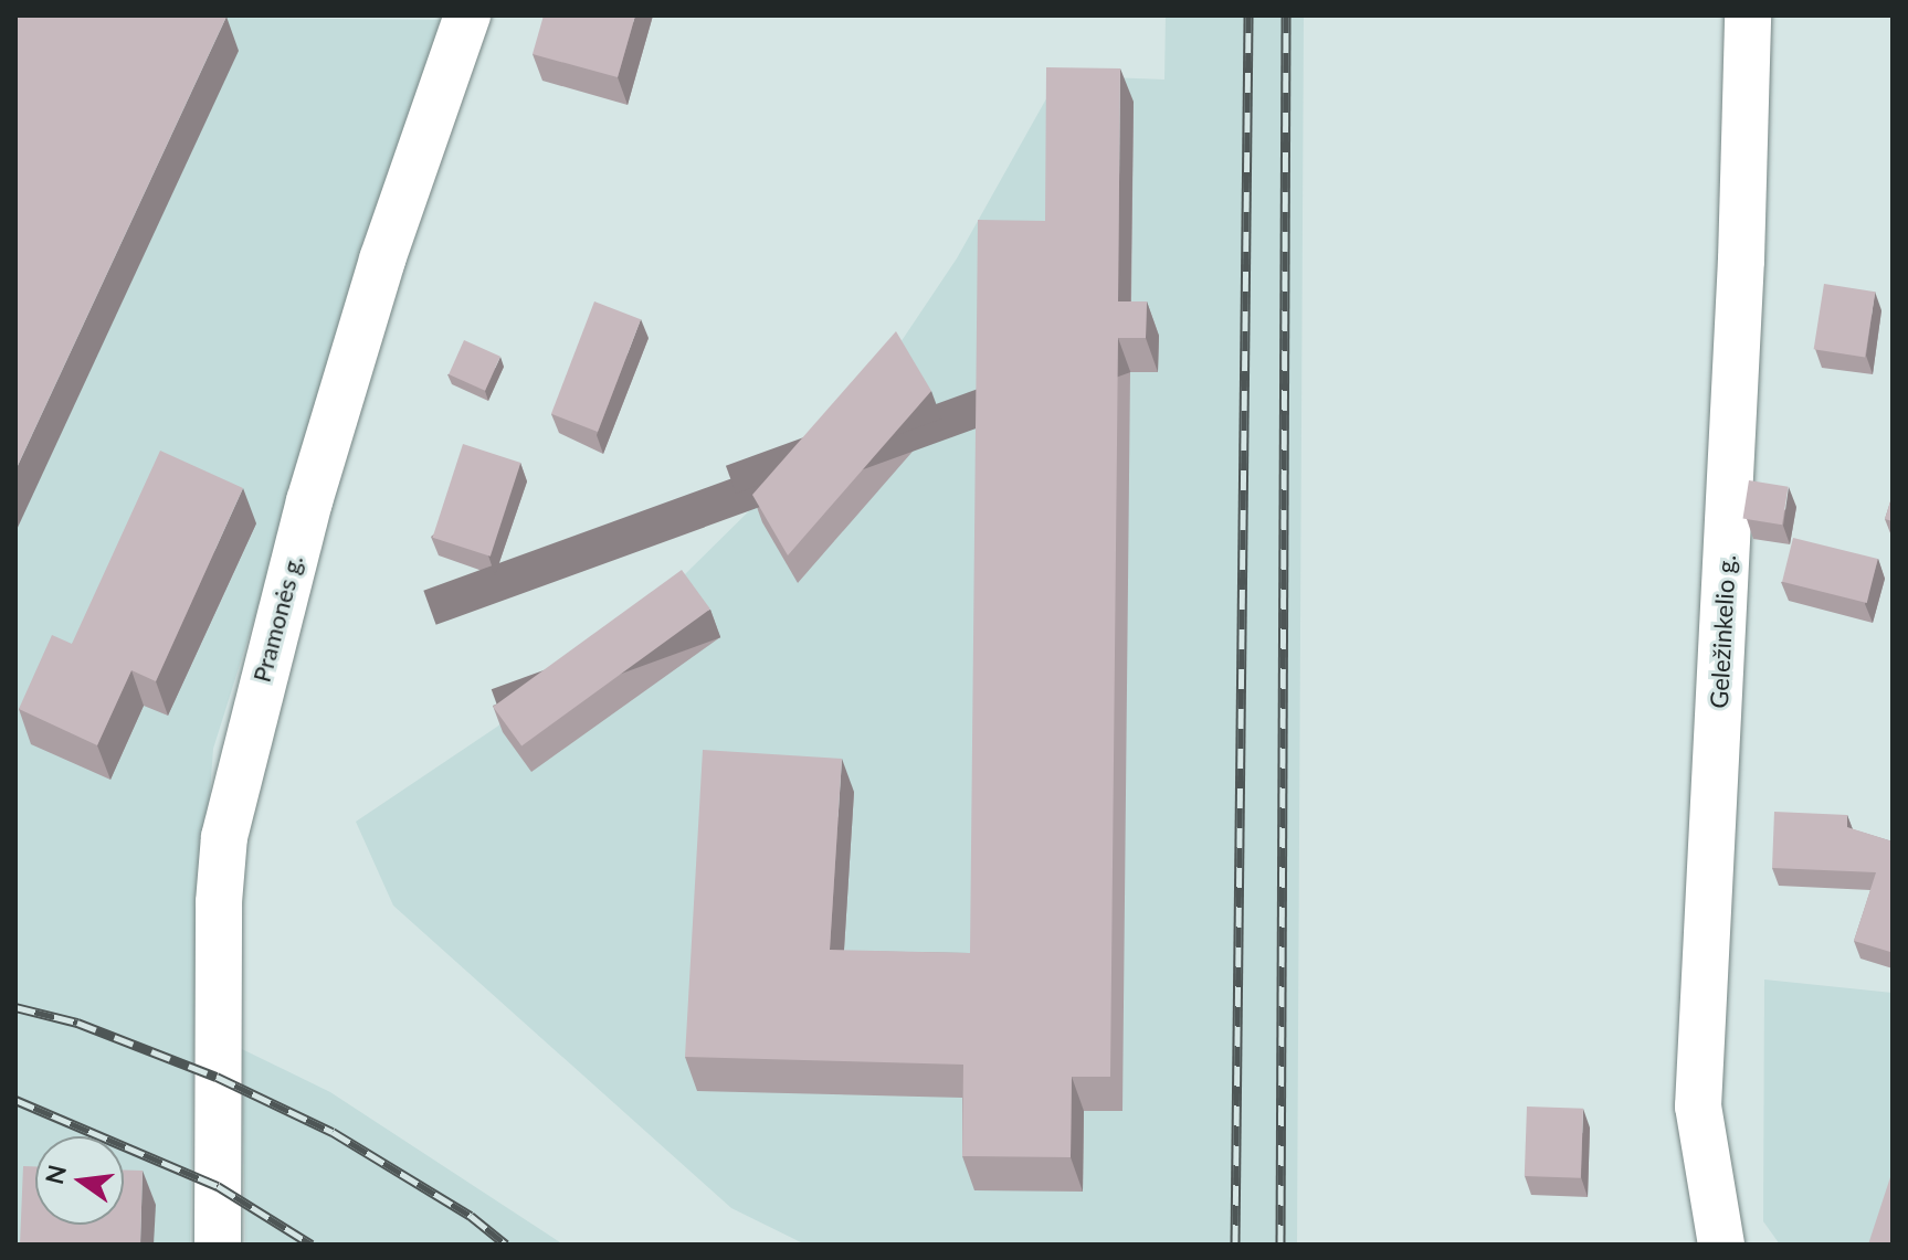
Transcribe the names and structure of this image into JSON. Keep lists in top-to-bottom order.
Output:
{
  "streets": {
    "street": ["Pramonės g.", "Geležinkelio g."]
  },
  "north": "left"
}
